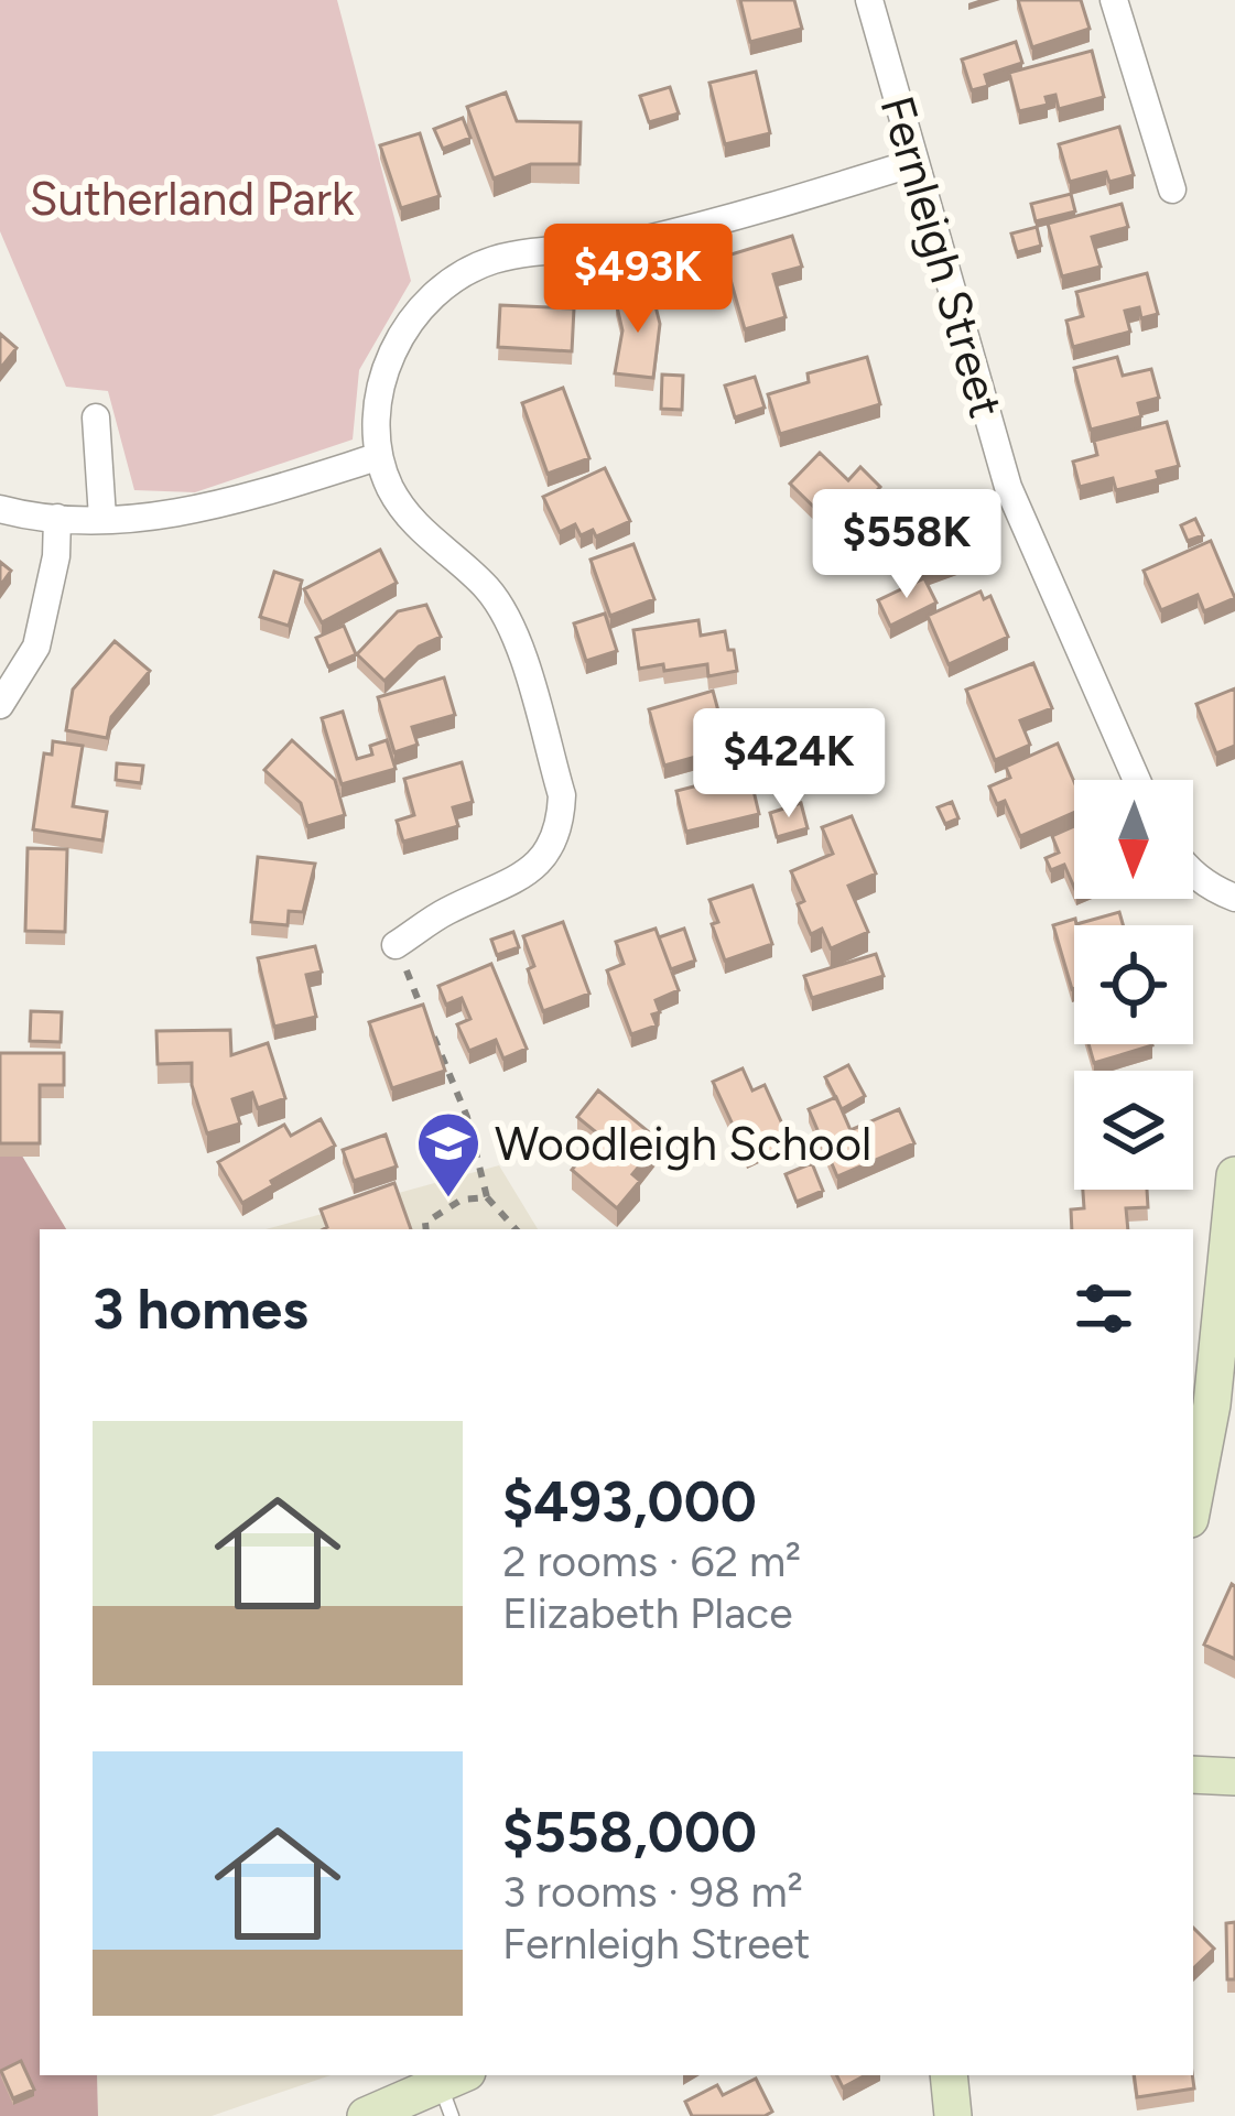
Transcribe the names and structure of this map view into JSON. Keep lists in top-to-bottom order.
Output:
{
  "streets": {
    "street": ["Fernleigh Street"]
  },
  "parks": ["Sutherland Park"],
  "places": {
    "school or university": ["Woodleigh School"]
  },
  "north": "bottom",
  "page": {
    "price": ["$493K", "$558K", "$424K"],
    "heading": "3 homes",
    "list": [
      {
        "name": "$493,000",
        "note": "2 rooms · 62 m² · Elizabeth Place"
      },
      {
        "name": "$558,000",
        "note": "3 rooms · 98 m² · Fernleigh Street"
      }
    ]
  }
}
